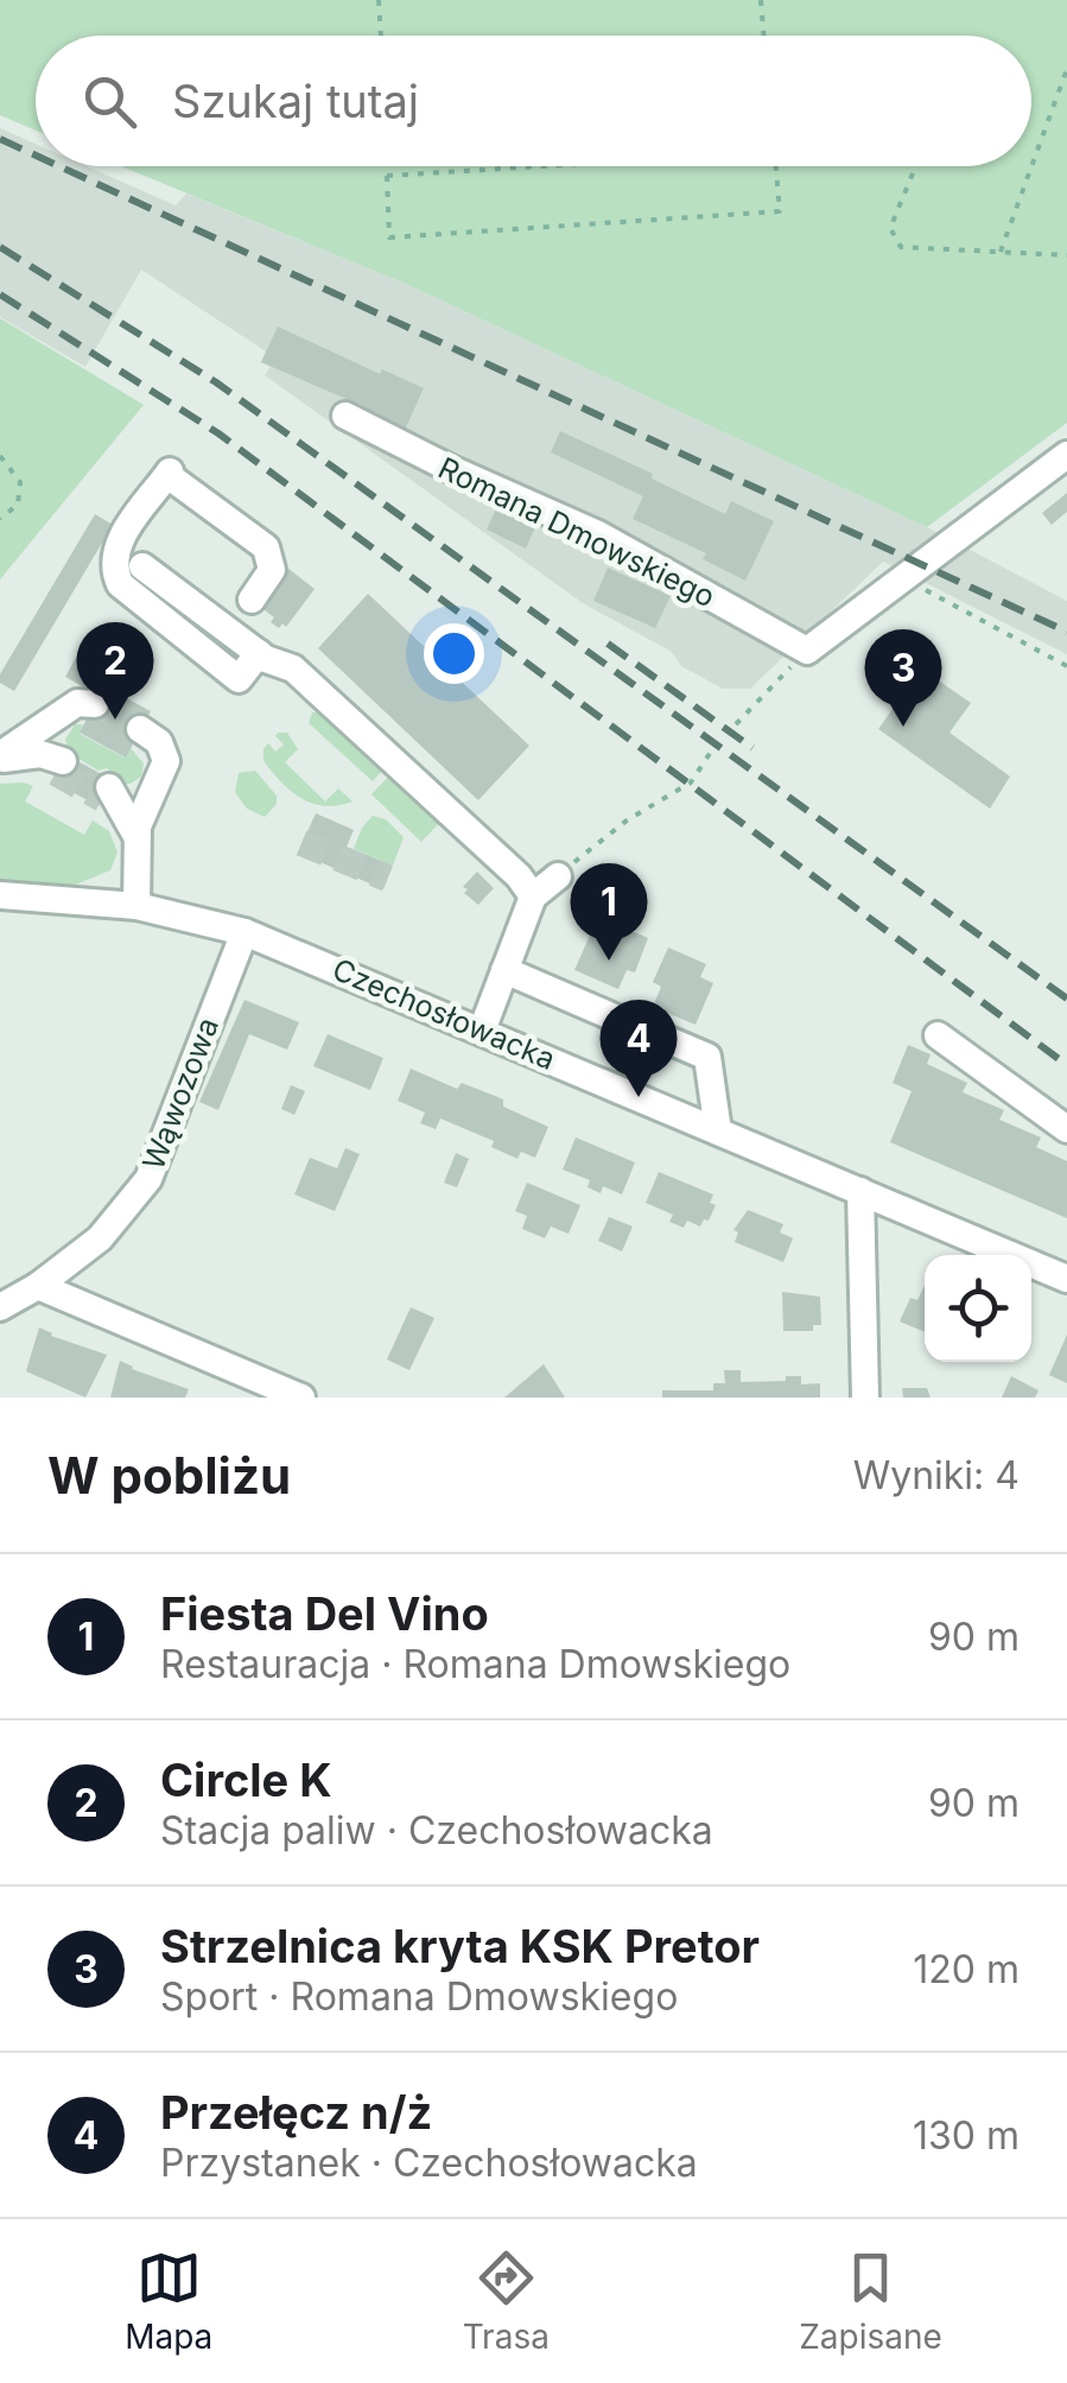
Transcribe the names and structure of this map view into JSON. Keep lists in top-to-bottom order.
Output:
{
  "streets": {
    "street": ["Romana Dmowskiego", "Czechosłowacka", "Wąwozowa"]
  },
  "crossings": [
    ["Czechosłowacka", "Wąwozowa"]
  ],
  "page": {
    "search": "Szukaj tutaj",
    "pins": [
      "2",
      "3",
      "1",
      "4"
    ],
    "heading": ["W pobliżu", "Wyniki: 4"],
    "list": [
      {
        "mark": "1",
        "name": "Fiesta Del Vino",
        "note": "Restauracja · Romana Dmowskiego",
        "value": "90 m"
      },
      {
        "mark": "2",
        "name": "Circle K",
        "note": "Stacja paliw · Czechosłowacka",
        "value": "90 m"
      },
      {
        "mark": "3",
        "name": "Strzelnica kryta KSK Pretor",
        "note": "Sport · Romana Dmowskiego",
        "value": "120 m"
      },
      {
        "mark": "4",
        "name": "Przełęcz n/ż",
        "note": "Przystanek · Czechosłowacka",
        "value": "130 m"
      }
    ],
    "nav": ["Mapa", "Trasa", "Zapisane"]
  }
}
